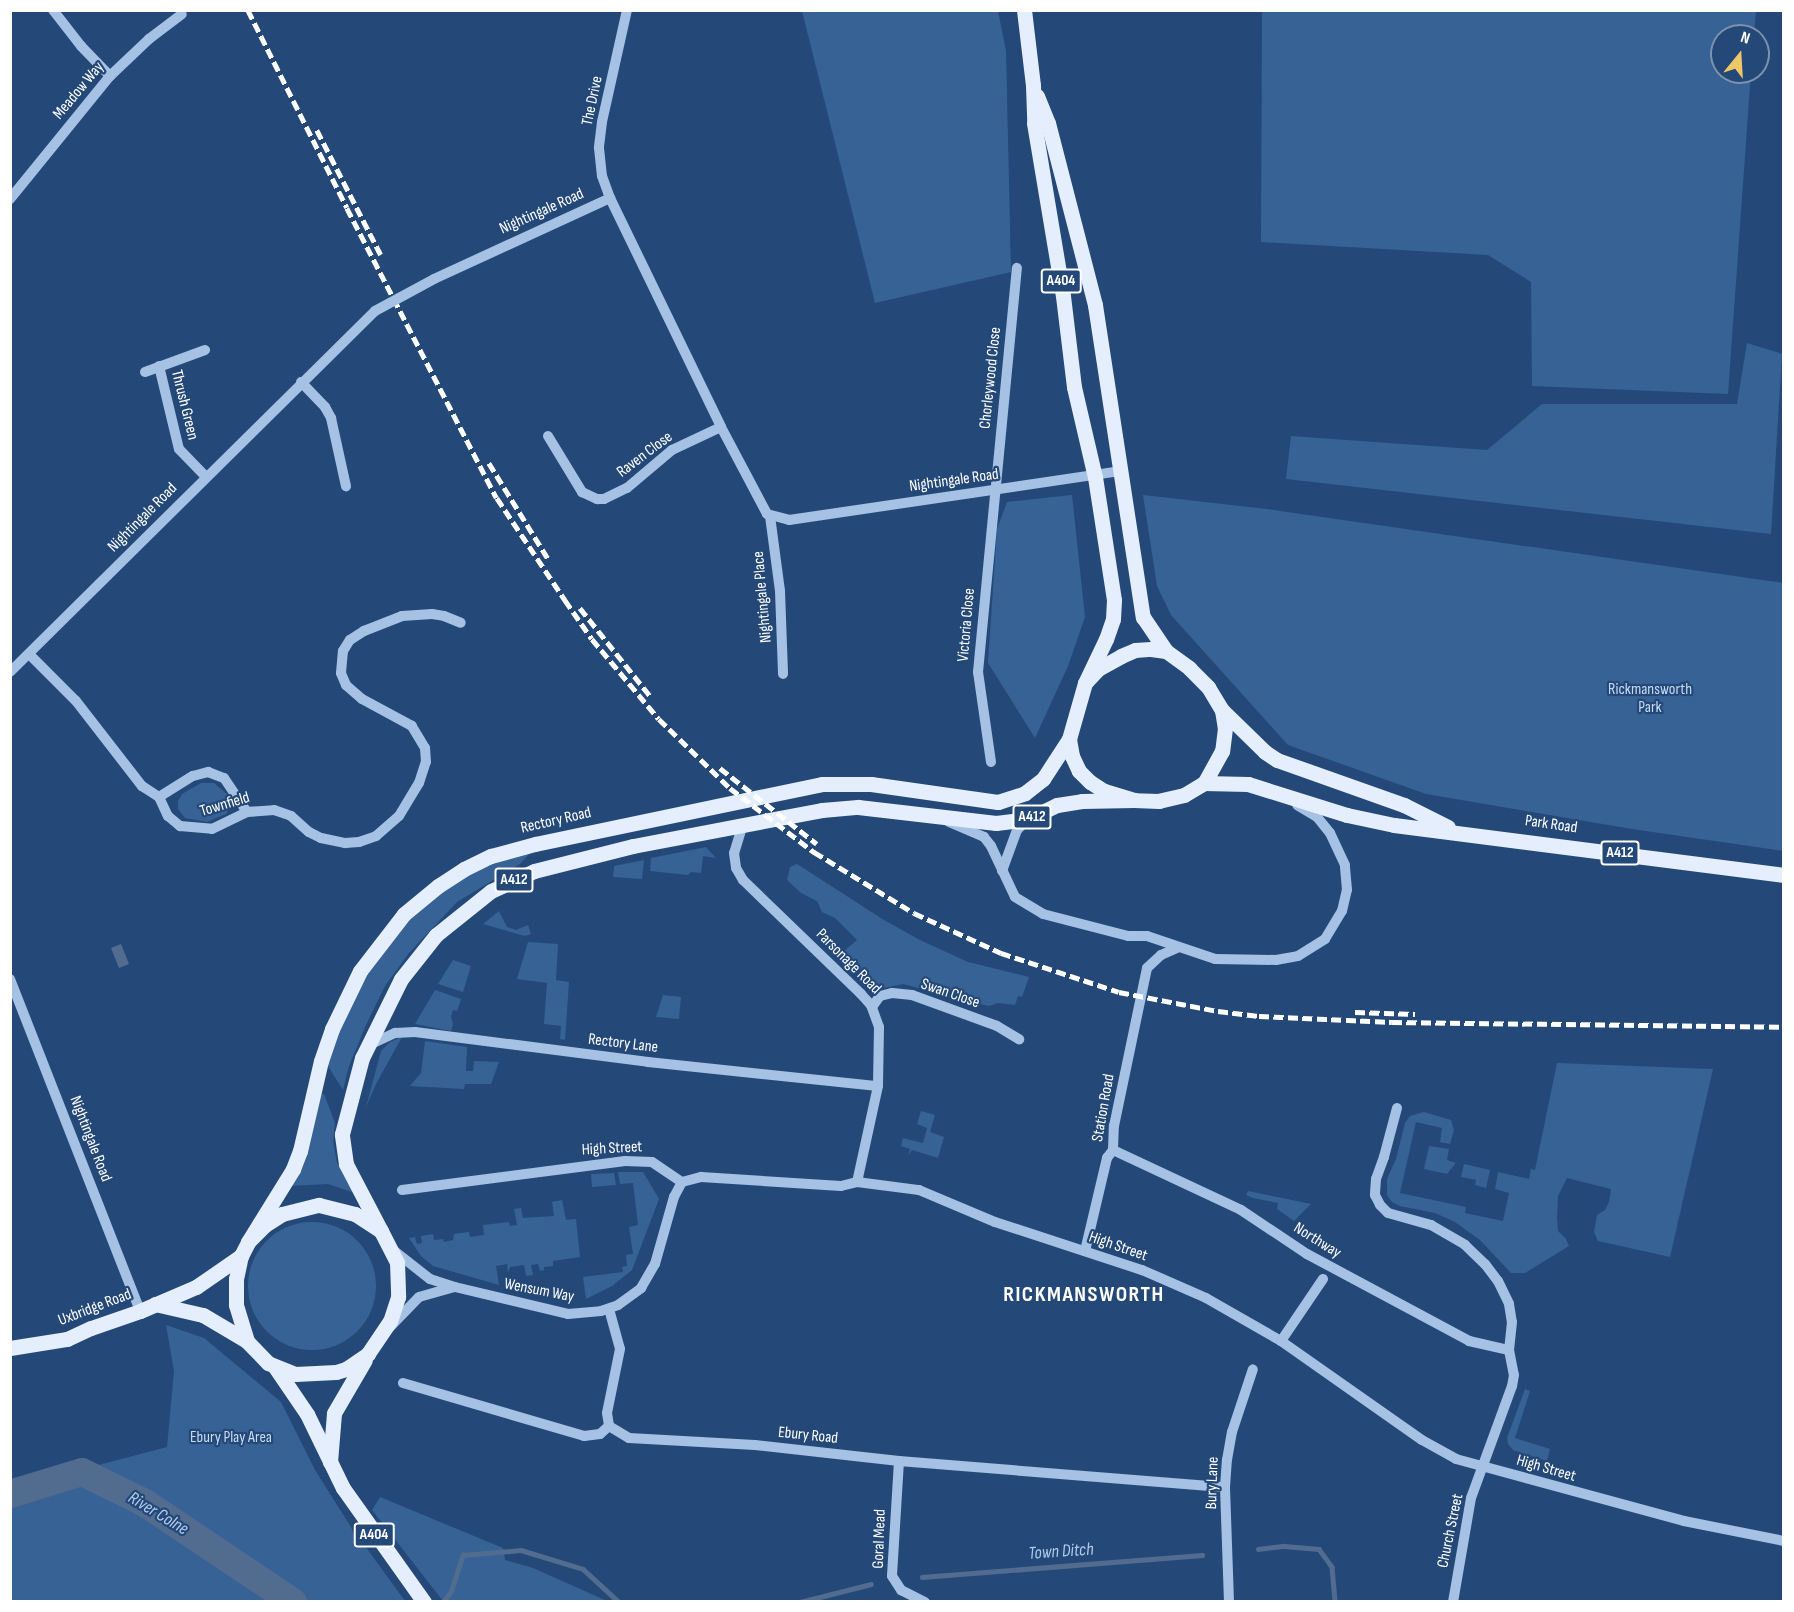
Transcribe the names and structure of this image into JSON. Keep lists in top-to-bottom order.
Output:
{
  "streets": {
    "main road": [
      "A404",
      "A412",
      "Rectory Road",
      "Park Road",
      "Uxbridge Road"
    ],
    "street": [
      "Meadow Way",
      "The Drive",
      "Nightingale Road",
      "Chorleywood Close",
      "Thrush Green",
      "Raven Close",
      "Nightingale Place",
      "Victoria Close",
      "Townfield",
      "Parsonage Road",
      "Swan Close",
      "Rectory Lane",
      "Station Road",
      "High Street",
      "Northway",
      "Wensum Way",
      "Ebury Road",
      "Bury Lane",
      "Church Street",
      "Goral Mead"
    ]
  },
  "crossings": [
    ["The Drive", "Nightingale Road"],
    ["Nightingale Road", "A404"],
    ["Nightingale Road", "Chorleywood Close"],
    ["Nightingale Road", "Thrush Green"],
    ["Nightingale Road", "Raven Close"],
    ["Nightingale Road", "Nightingale Place"],
    ["Nightingale Road", "Victoria Close"],
    ["Nightingale Road", "Townfield"],
    ["Nightingale Road", "Uxbridge Road"],
    ["A404", "A412"],
    ["A404", "Rectory Road"],
    ["A404", "Park Road"],
    ["A404", "Wensum Way"],
    ["Chorleywood Close", "Victoria Close"],
    ["A412", "Rectory Road"],
    ["A412", "Park Road"],
    ["A412", "Parsonage Road"],
    ["A412", "Rectory Lane"],
    ["A412", "Wensum Way"],
    ["A412", "Uxbridge Road"],
    ["Rectory Road", "Park Road"],
    ["Rectory Road", "Wensum Way"],
    ["Parsonage Road", "Swan Close"],
    ["Parsonage Road", "Rectory Lane"],
    ["Parsonage Road", "High Street"],
    ["Station Road", "High Street"],
    ["Station Road", "Northway"],
    ["High Street", "Wensum Way"],
    ["High Street", "Church Street"],
    ["Ebury Road", "Bury Lane"],
    ["Ebury Road", "Goral Mead"]
  ],
  "districts": ["RICKMANSWORTH"],
  "water": ["River Colne", "Town Ditch"],
  "parks": ["Rickmansworth Park", "Ebury Play Area"],
  "north": "top"
}
